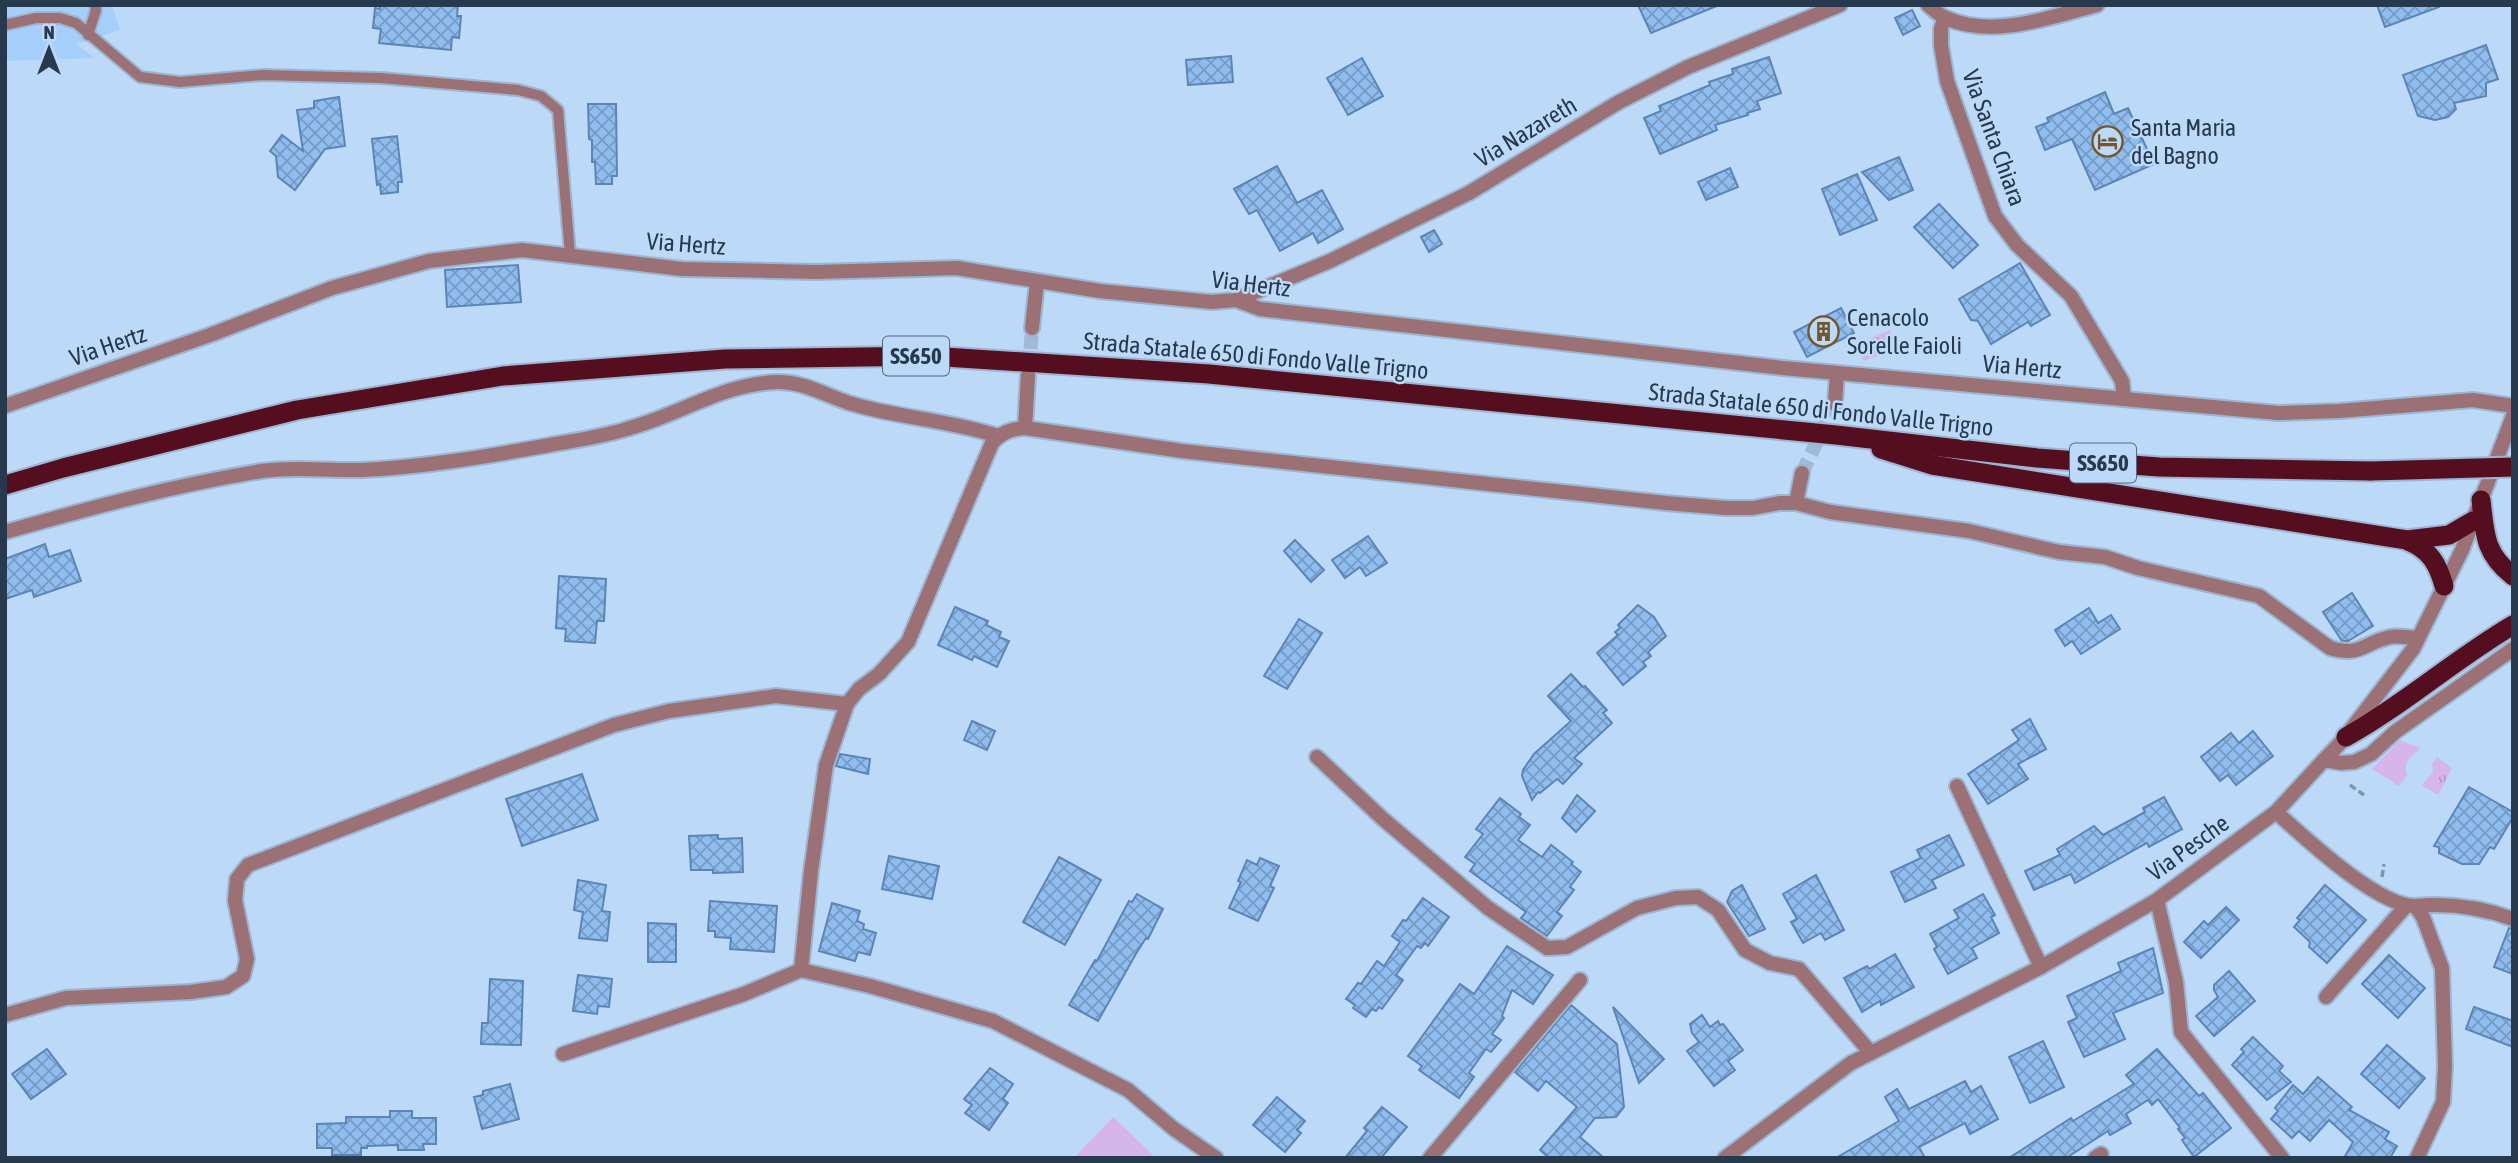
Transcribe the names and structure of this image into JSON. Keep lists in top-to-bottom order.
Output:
{
  "streets": {
    "highway": ["SS650", "Strada Statale 650 di Fondo Valle Trigno"],
    "street": [
      "Via Nazareth",
      "Via Santa Chiara",
      "Via Hertz",
      "Via Pesche"
    ]
  },
  "crossings": [
    ["Via Nazareth", "Via Hertz"],
    ["Via Santa Chiara", "Via Hertz"]
  ],
  "places": {
    "hotel": ["Santa Maria del Bagno"],
    "building": ["Cenacolo Sorelle Faioli"]
  },
  "north": "top"
}
